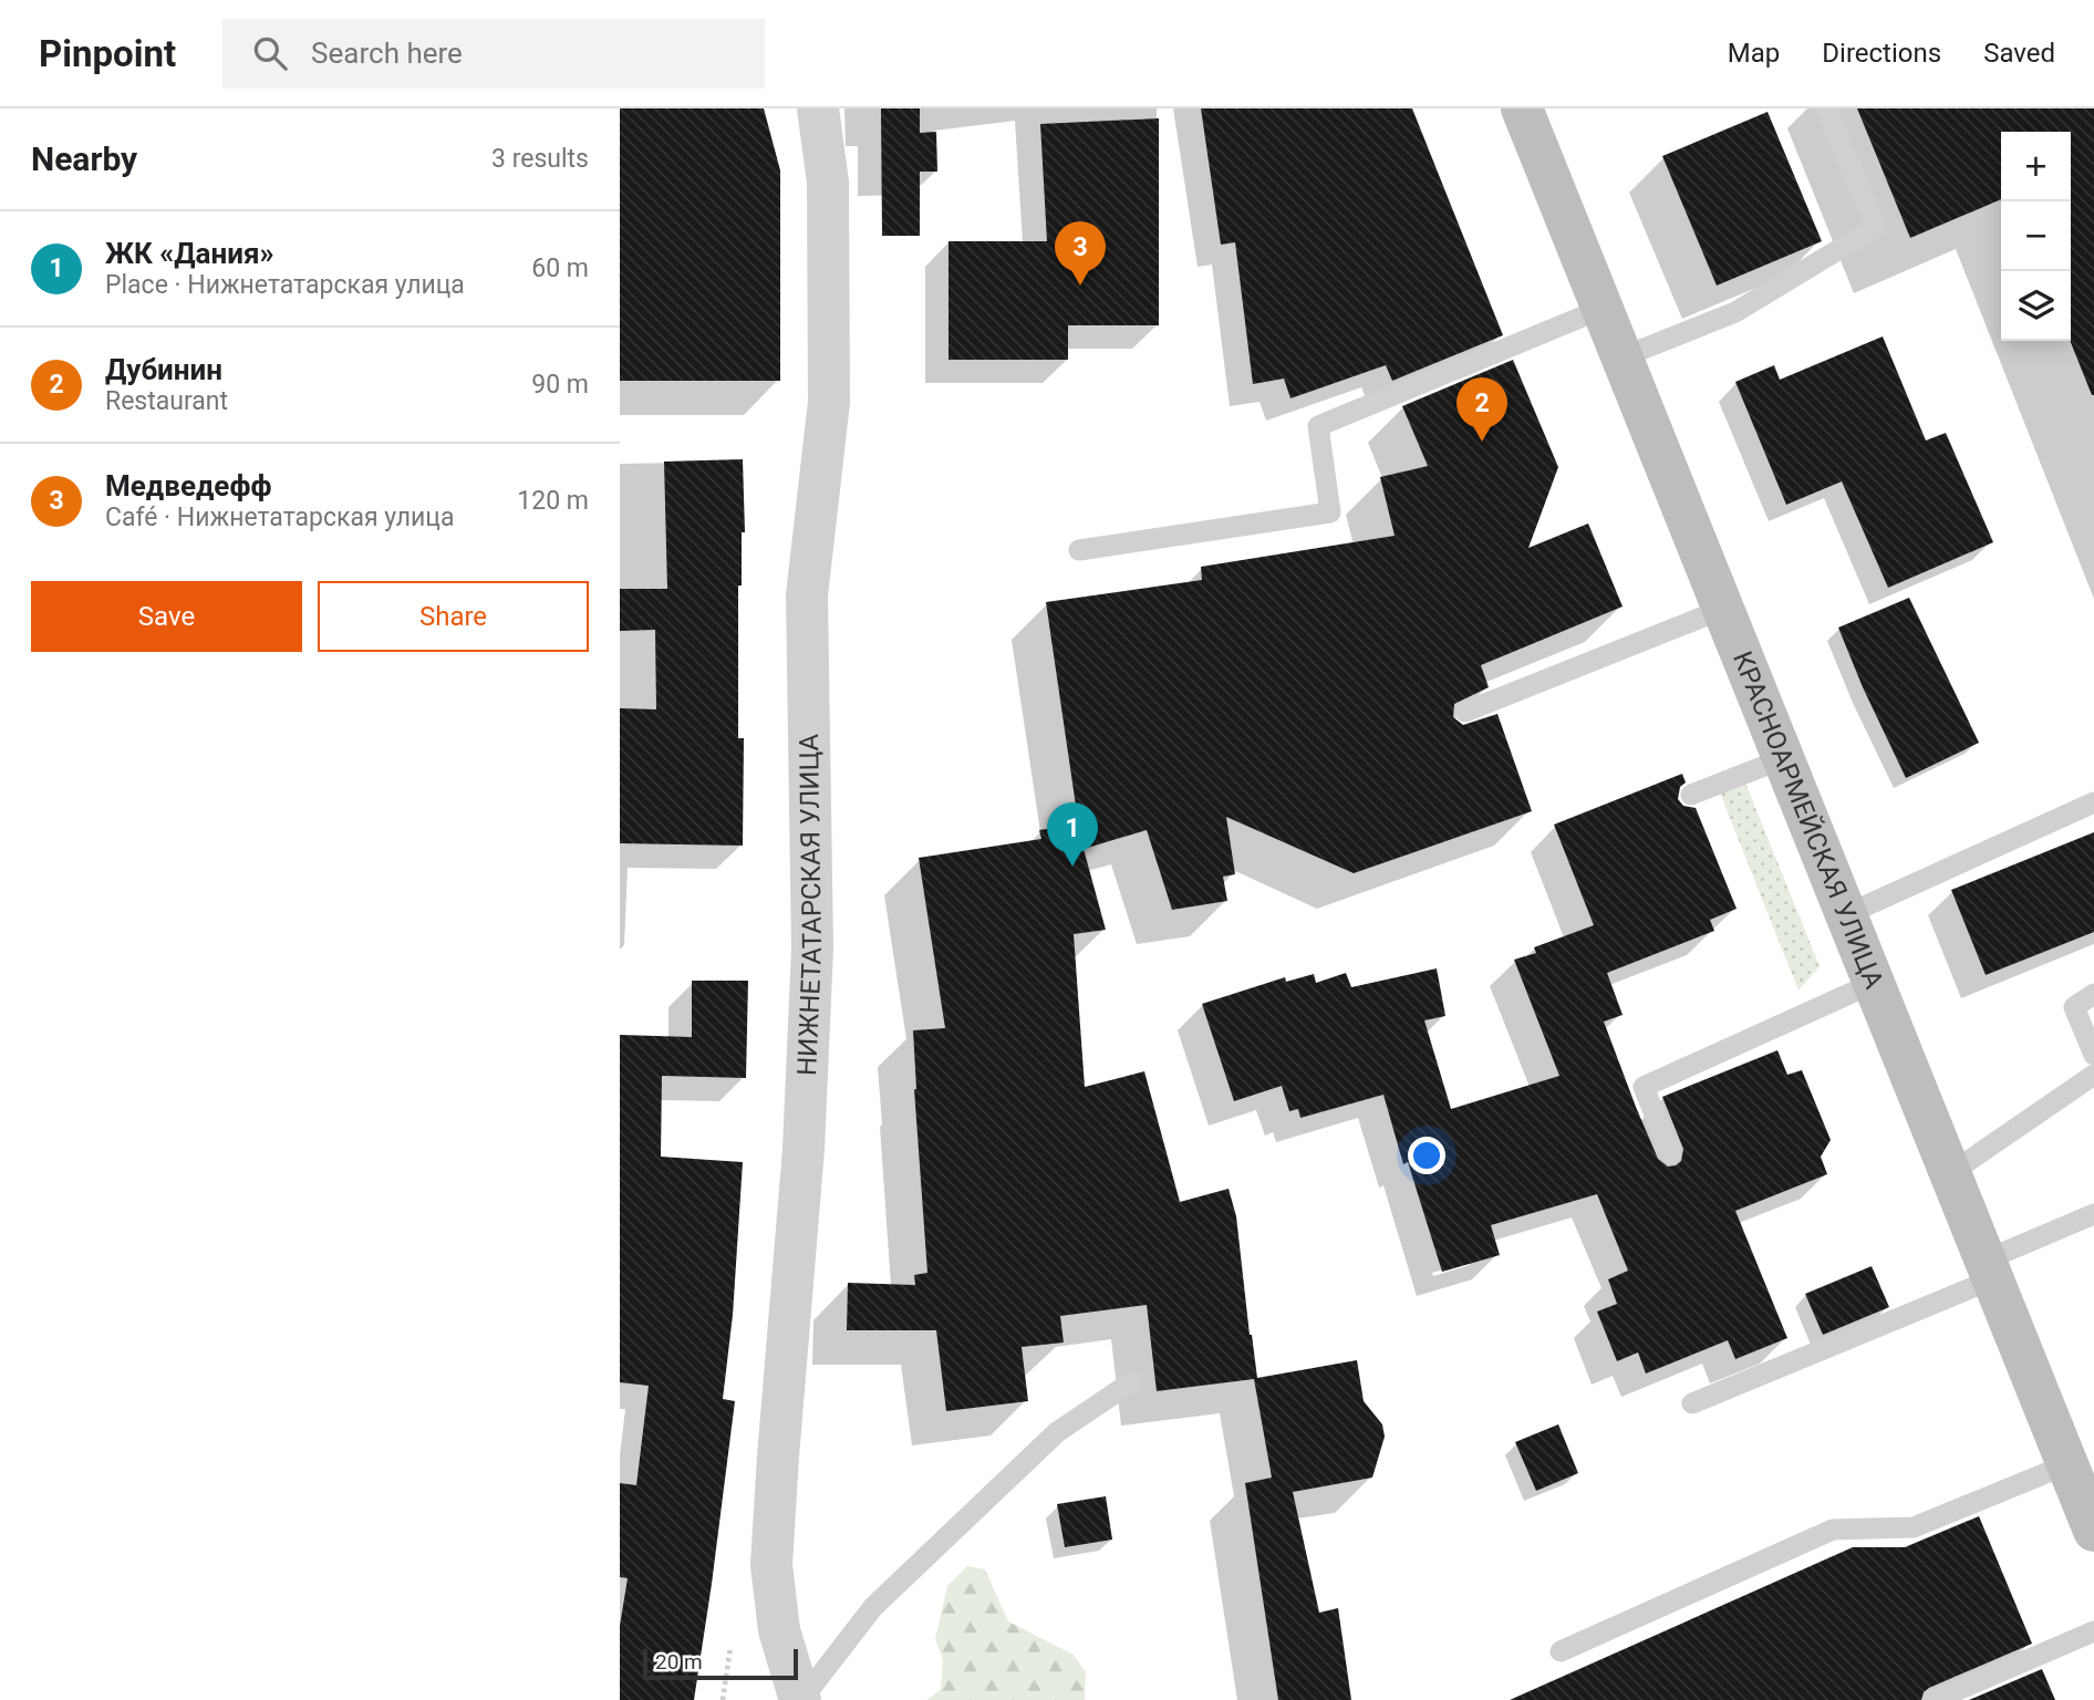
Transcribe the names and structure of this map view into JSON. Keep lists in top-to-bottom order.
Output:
{
  "streets": {
    "main road": ["КРАСНОАРМЕЙСКАЯ УЛИЦА"],
    "street": ["НИЖНЕТАТАРСКАЯ УЛИЦА"]
  },
  "scale_bar": "20 m",
  "page": {
    "header": "Pinpoint",
    "search": "Search here",
    "nav": ["Map", "Directions", "Saved"],
    "heading": ["Nearby", "3 results"],
    "map_buttons": ["+", "−"],
    "list": [
      {
        "mark": "1",
        "name": "ЖК «Дания»",
        "note": "Place · Нижнетатарская улица",
        "value": "60 m"
      },
      {
        "mark": "2",
        "name": "Дубинин",
        "note": "Restaurant",
        "value": "90 m"
      },
      {
        "mark": "3",
        "name": "Медведефф",
        "note": "Café · Нижнетатарская улица",
        "value": "120 m"
      }
    ],
    "pins": ["3", "2", "1"],
    "buttons": ["Save", "Share"],
    "scale": "20 m"
  }
}
